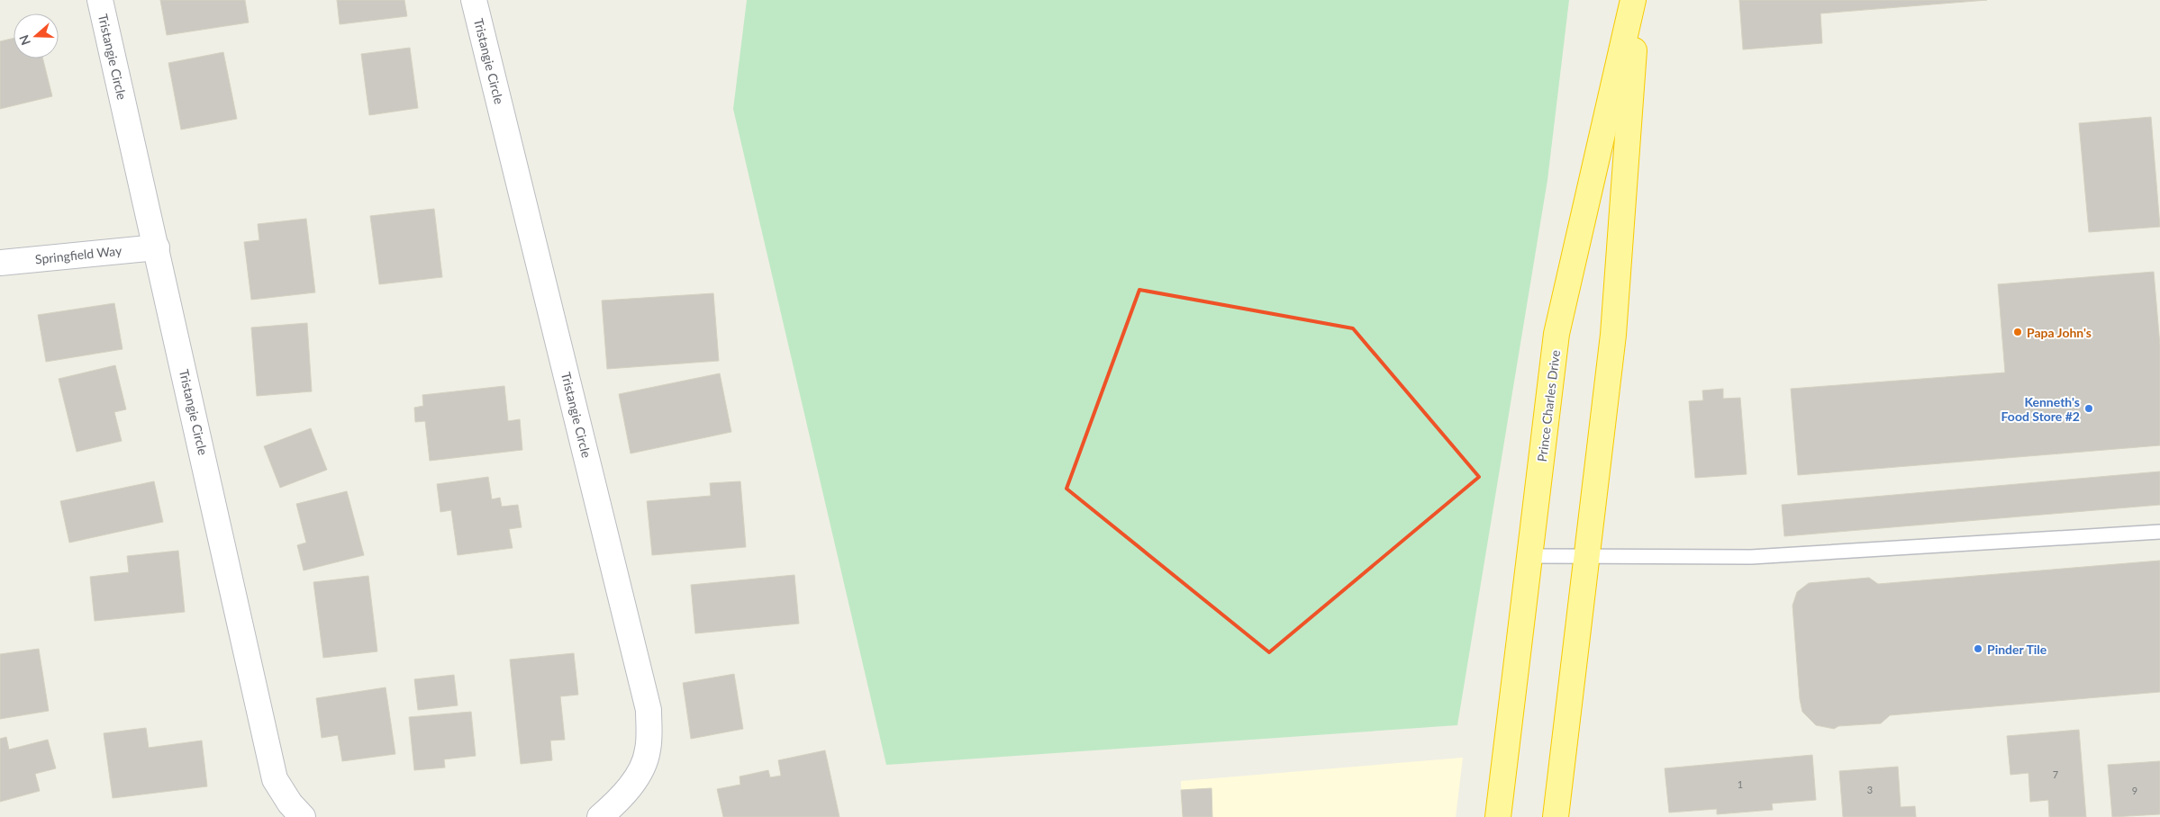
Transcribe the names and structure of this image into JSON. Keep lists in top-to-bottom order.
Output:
{
  "streets": {
    "highway": ["Prince Charles Drive"],
    "street": ["Tristangie Circle", "Springfield Way"]
  },
  "crossings": [
    ["Tristangie Circle", "Springfield Way"]
  ],
  "places": ["Papa John's", "Kenneth's Food Store #2", "Pinder Tile"],
  "house_numbers": [
    "7",
    "1",
    "3",
    "9"
  ],
  "north": "left"
}
